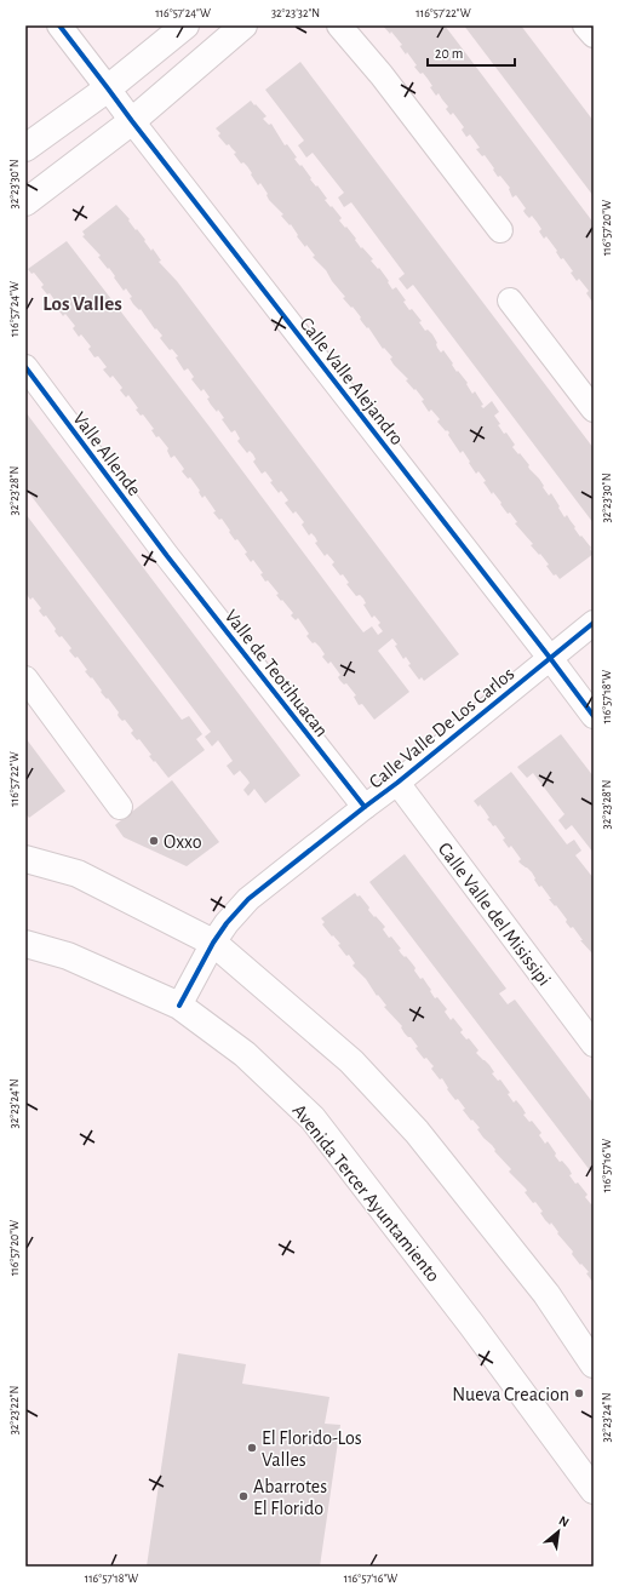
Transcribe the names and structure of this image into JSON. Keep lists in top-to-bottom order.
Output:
{
  "streets": {
    "main road": ["Avenida Tercer Ayuntamiento"],
    "street": [
      "Calle Valle Alejandro",
      "Valle Allende",
      "Valle de Teotihuacan",
      "Calle Valle De Los Carlos",
      "Calle Valle del Misissipi"
    ]
  },
  "crossings": [
    ["Calle Valle Alejandro", "Calle Valle De Los Carlos"],
    ["Valle Allende", "Valle de Teotihuacan"],
    ["Valle de Teotihuacan", "Calle Valle De Los Carlos"],
    ["Calle Valle De Los Carlos", "Calle Valle del Misissipi"],
    ["Calle Valle De Los Carlos", "Avenida Tercer Ayuntamiento"]
  ],
  "districts": ["Los Valles"],
  "places": [
    "Oxxo",
    "Nueva Creacion",
    "El Florido-Los Valles",
    "Abarrotes El Florido"
  ],
  "scale_bar": "20 m",
  "north": "top right",
  "coordinates": [
    "116°57'24\"W",
    "32°23'32\"N",
    "116°57'22\"W",
    "32°23'30\"N",
    "116°57'20\"W",
    "32°23'28\"N",
    "116°57'18\"W",
    "32°23'24\"N",
    "116°57'16\"W",
    "32°23'22\"N"
  ]
}
